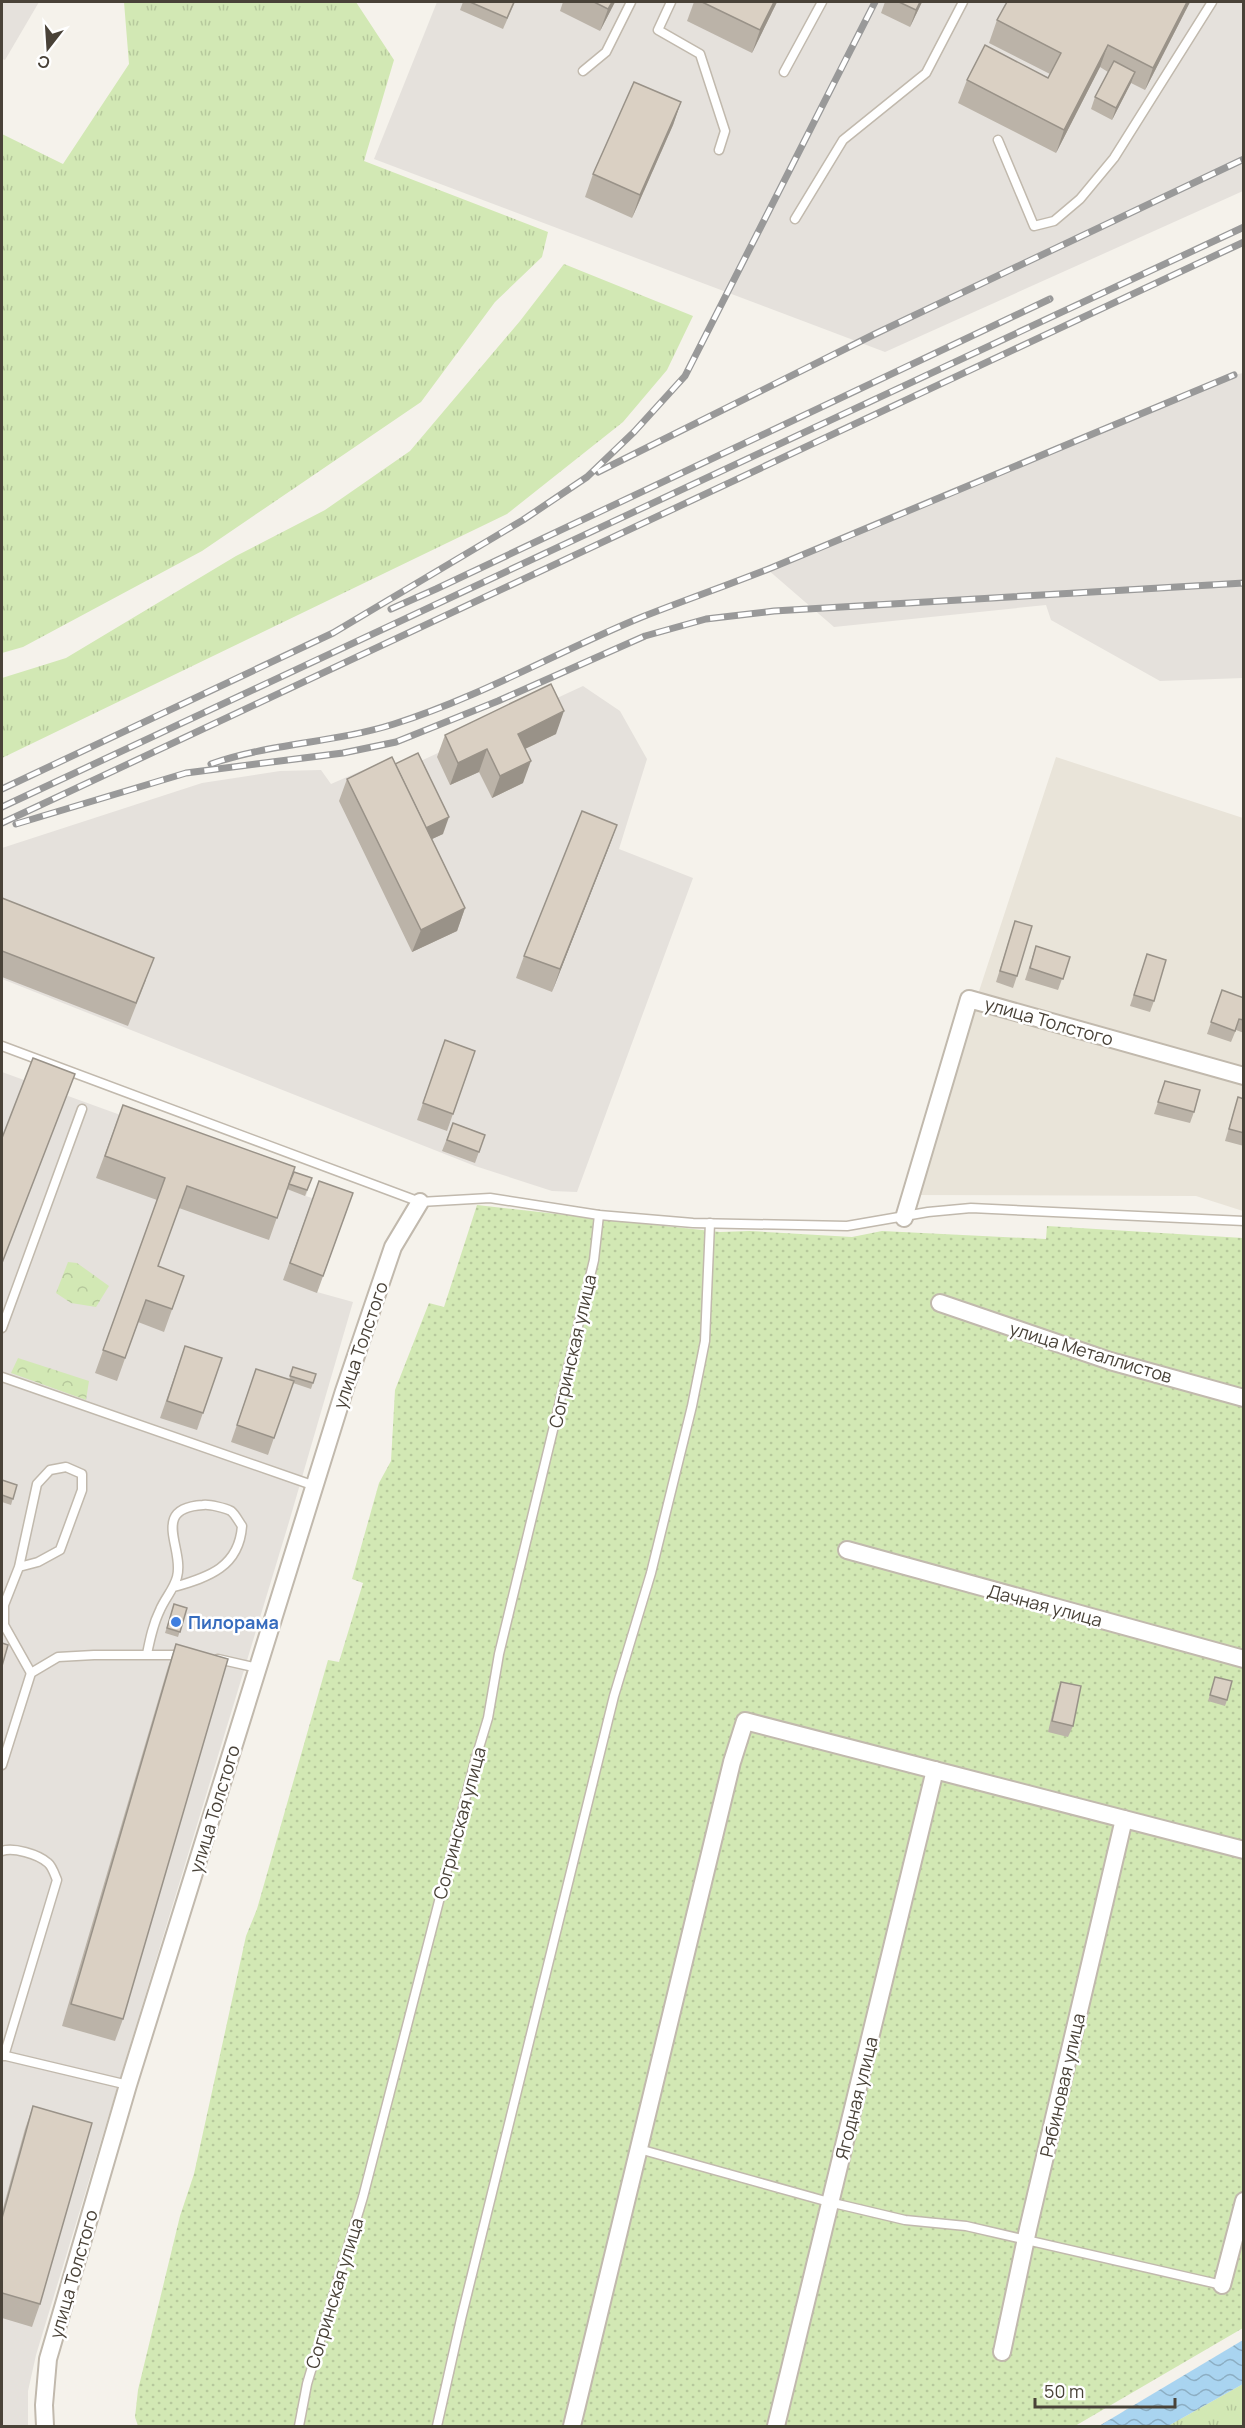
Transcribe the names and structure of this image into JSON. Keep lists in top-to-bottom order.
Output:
{
  "streets": {
    "street": [
      "улица Толстого",
      "улица Металлистов",
      "Дачная улица",
      "Рябиновая улица",
      "Ягодная улица"
    ],
    "lane": ["Согринская улица"]
  },
  "places": ["Пилорама"],
  "scale_bar": "50 m",
  "north": "bottom"
}
